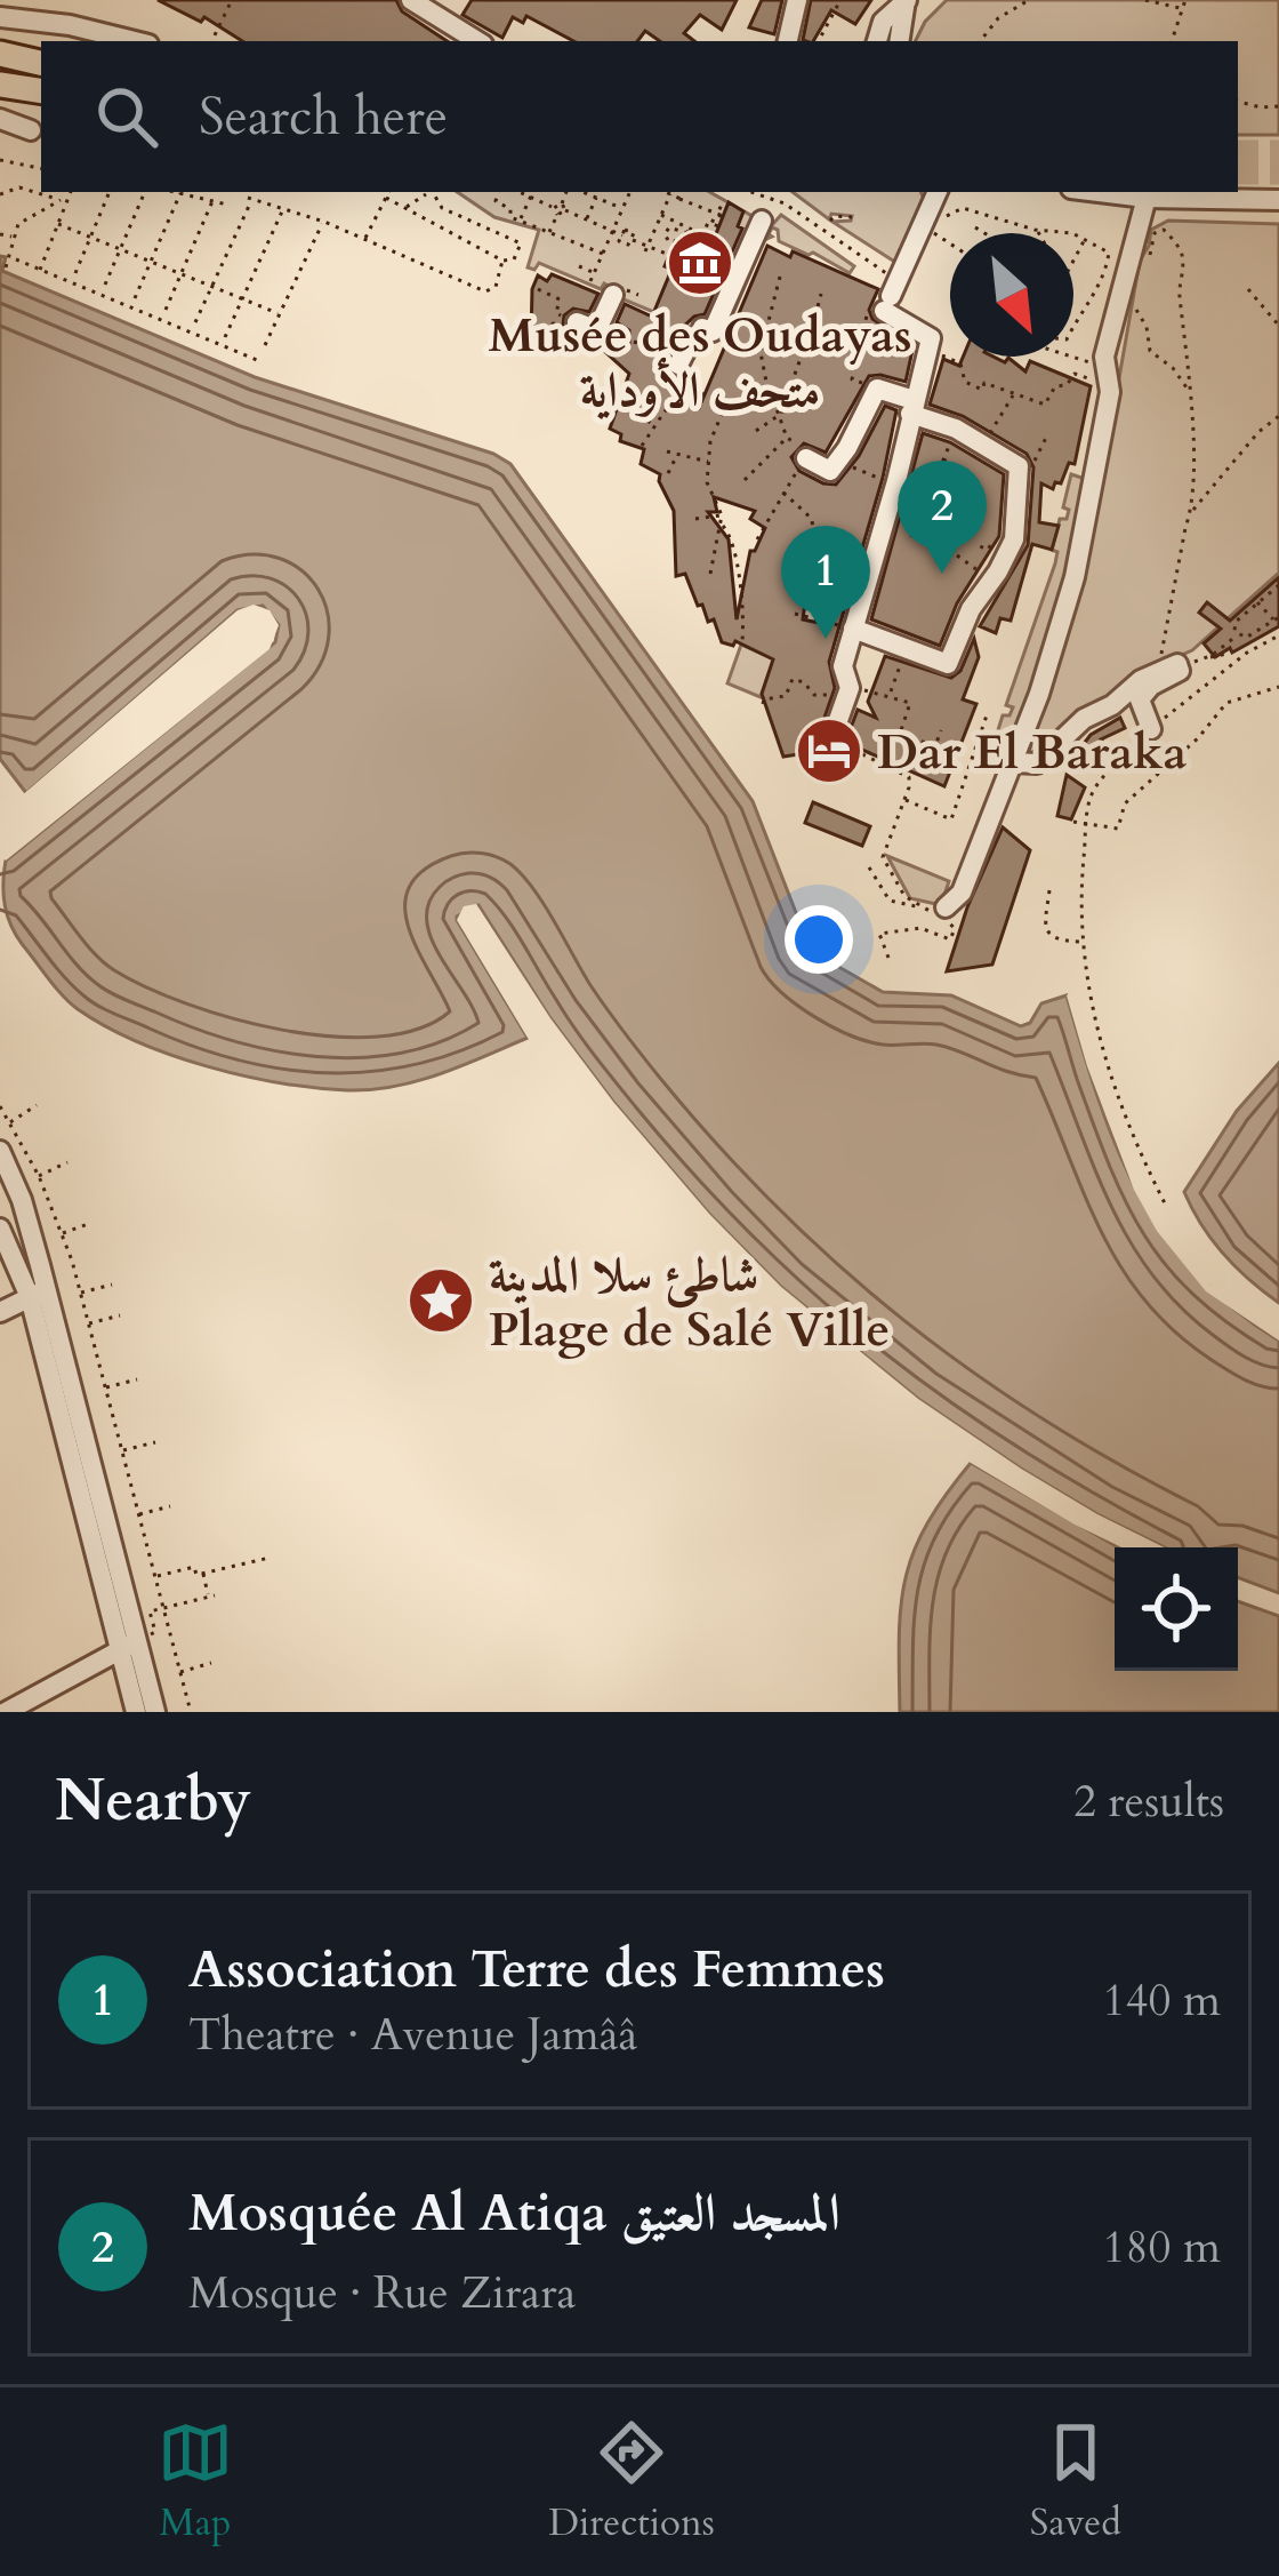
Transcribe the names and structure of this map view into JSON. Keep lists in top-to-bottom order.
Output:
{
  "places": {
    "museum": ["Musée des Oudayas متحف الأوداية"],
    "hotel": ["Dar El Baraka"],
    "place": ["شاطئ سلا المدينة Plage de Salé Ville"]
  },
  "north": "bottom right",
  "page": {
    "search": "Search here",
    "pins": ["2", "1"],
    "heading": ["Nearby", "2 results"],
    "list": [
      {
        "mark": "1",
        "name": "Association Terre des Femmes",
        "note": "Theatre · Avenue Jamââ",
        "value": "140 m"
      },
      {
        "mark": "2",
        "name": "Mosquée Al Atiqa المسجد العتيق",
        "note": "Mosque · Rue Zirara",
        "value": "180 m"
      }
    ],
    "nav": ["Map", "Directions", "Saved"]
  }
}
